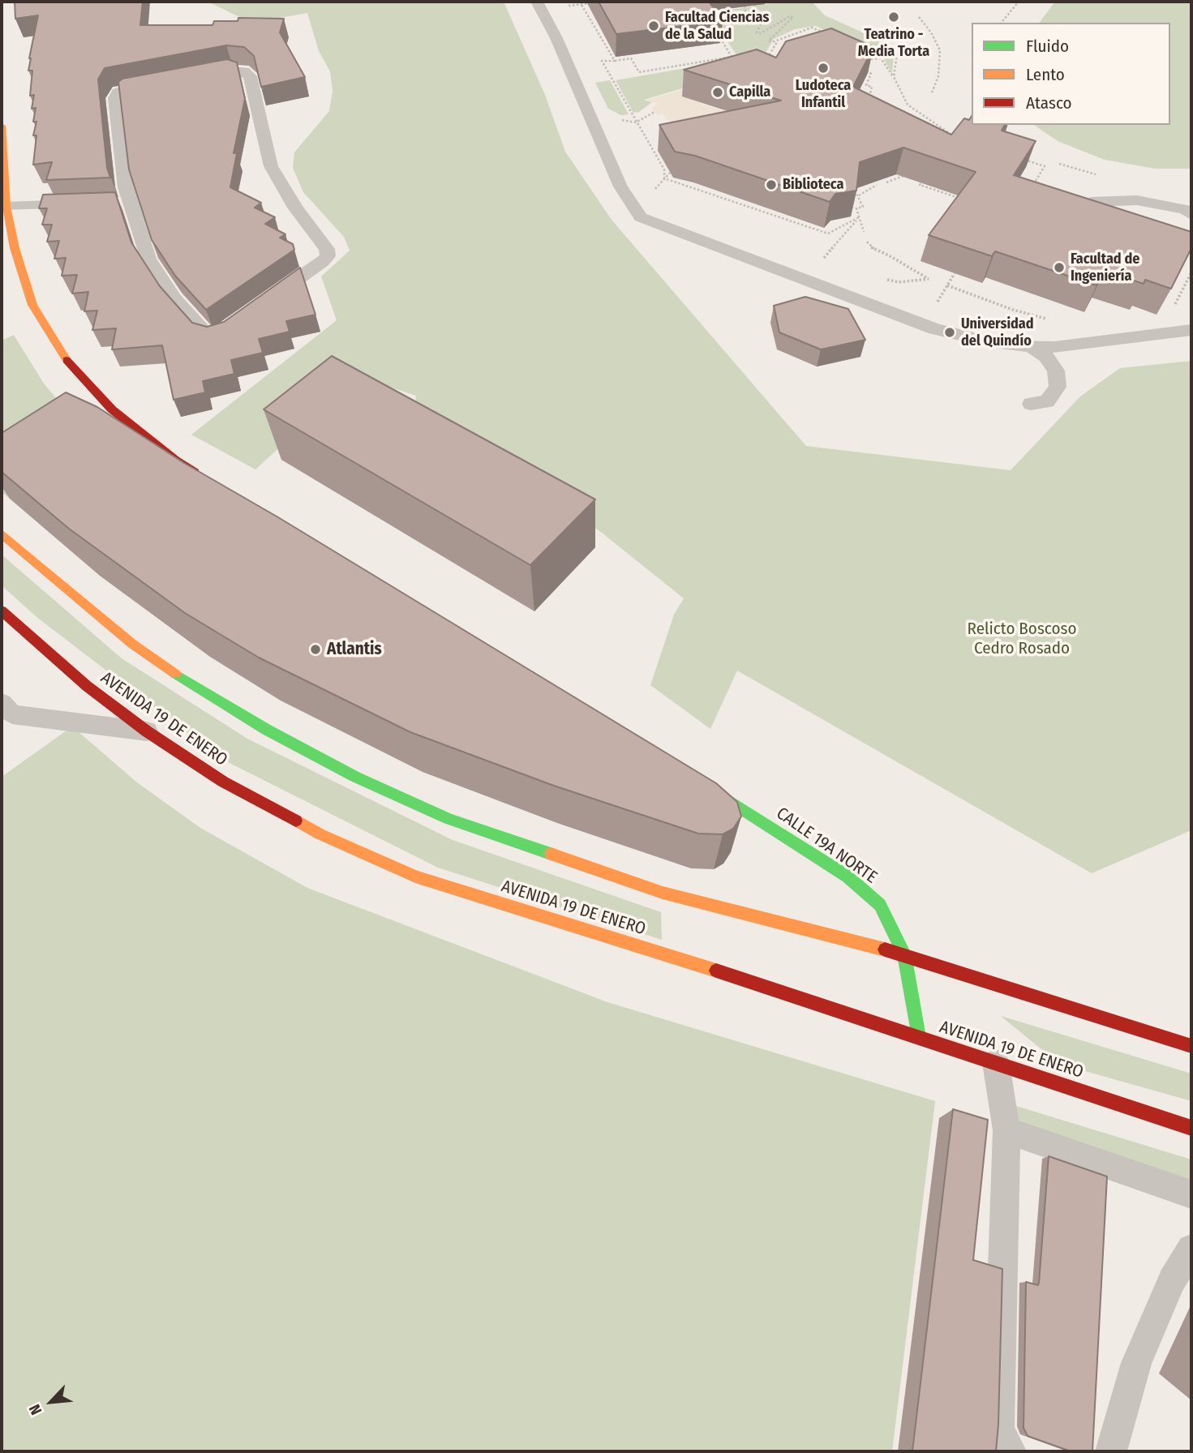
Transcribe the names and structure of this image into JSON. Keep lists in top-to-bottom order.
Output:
{
  "streets": {
    "main road": ["AVENIDA 19 DE ENERO", "CALLE 19A NORTE"]
  },
  "crossings": [
    ["AVENIDA 19 DE ENERO", "CALLE 19A NORTE"]
  ],
  "parks": ["Relicto Boscoso Cedro Rosado"],
  "places": [
    "Teatrino - Media Torta",
    "Facultad Ciencias de la Salud",
    "Ludoteca Infantil",
    "Capilla",
    "Biblioteca",
    "Facultad de Ingeniería",
    "Universidad del Quindío",
    "Atlantis"
  ],
  "legend": ["Fluido", "Lento", "Atasco"],
  "north": "bottom left"
}
